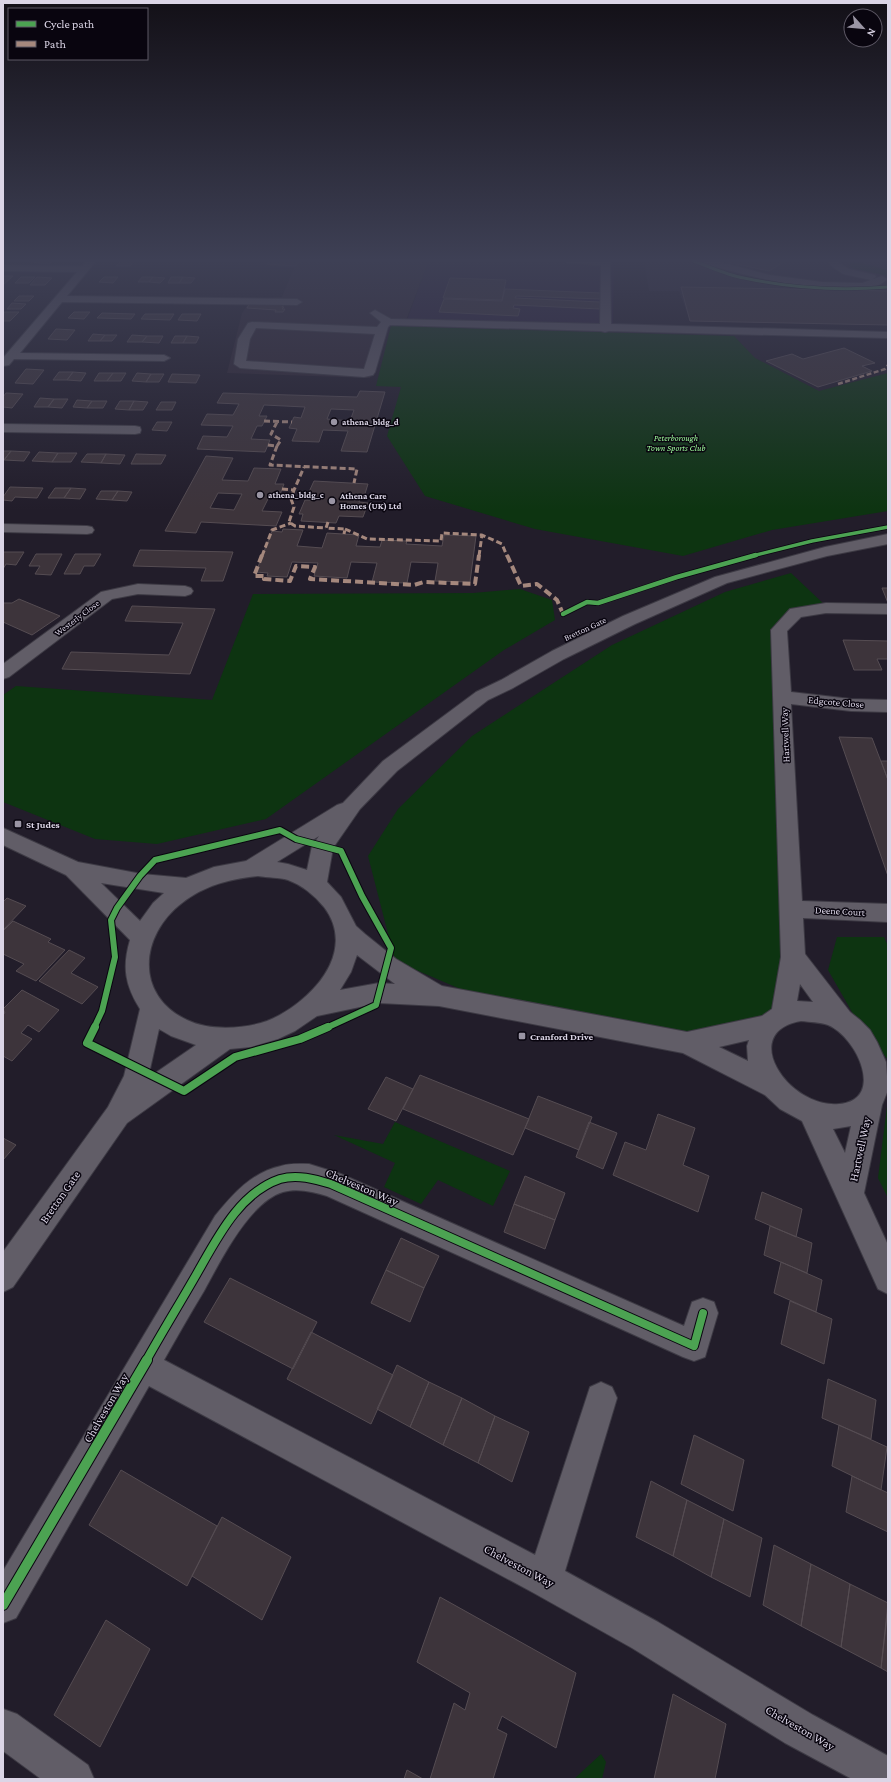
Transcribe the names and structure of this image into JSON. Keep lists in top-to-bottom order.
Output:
{
  "streets": {
    "street": [
      "Westerly Close",
      "Bretton Gate",
      "Edgcote Close",
      "Hartwell Way",
      "Deene Court",
      "Chelveston Way"
    ]
  },
  "crossings": [
    ["Edgcote Close", "Hartwell Way"],
    ["Hartwell Way", "Deene Court"]
  ],
  "parks": ["Peterborough Town Sports Club"],
  "places": {
    "other": ["athena_bldg_d", "athena_bldg_c", "Athena Care Homes (UK) Ltd"],
    "transit": ["St Judes", "Cranford Drive"]
  },
  "legend": ["Cycle path", "Path"],
  "north": "bottom right"
}
